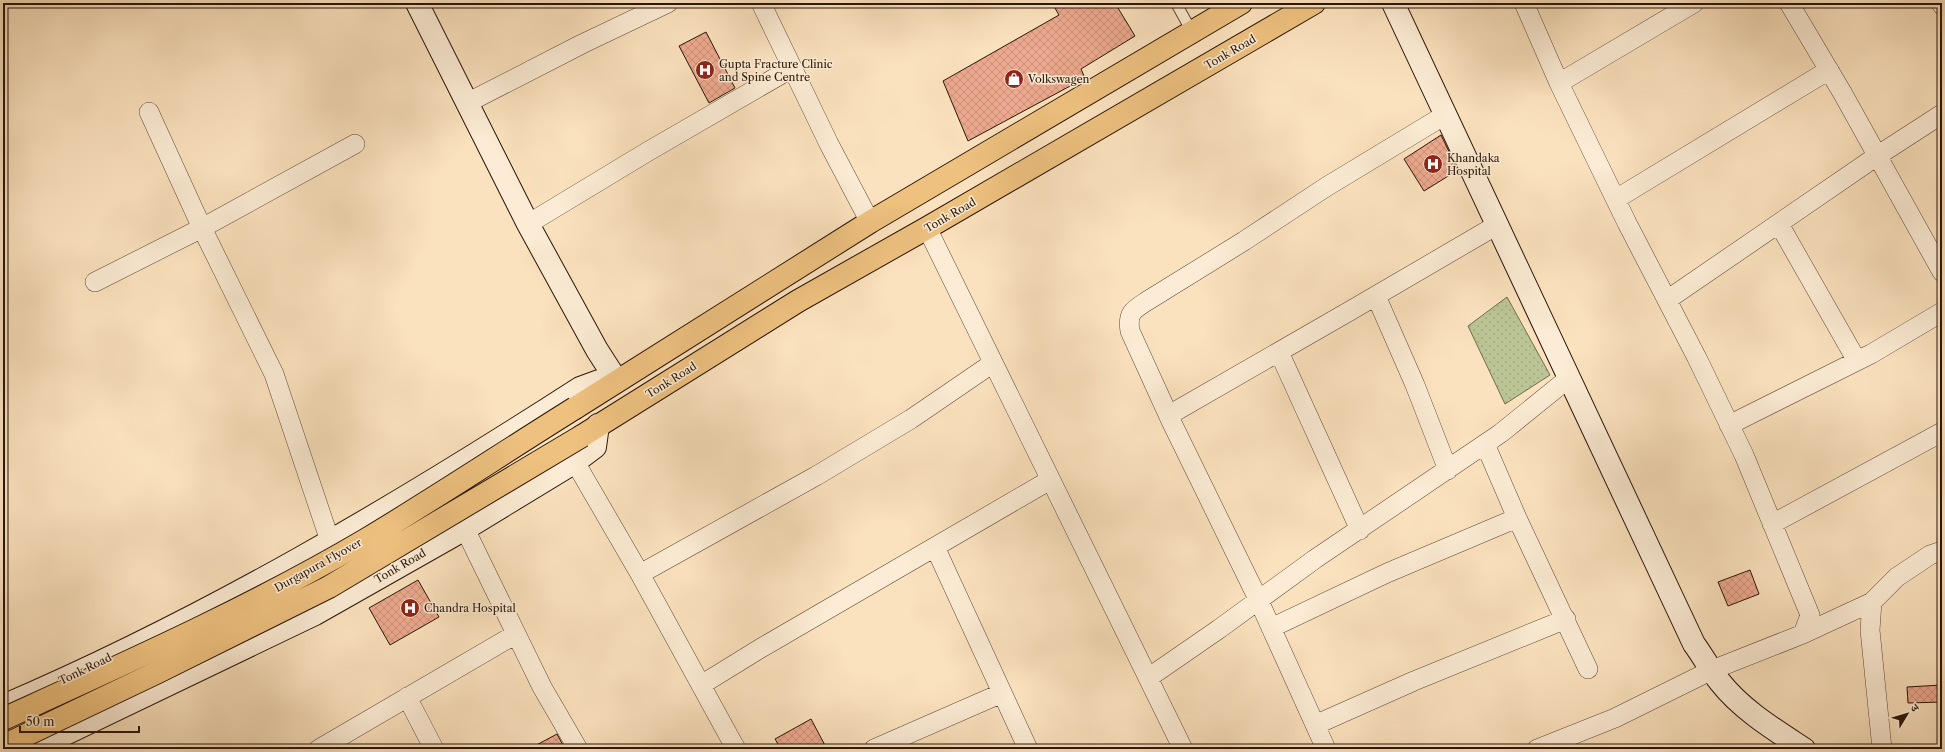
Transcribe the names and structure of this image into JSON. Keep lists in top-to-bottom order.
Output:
{
  "streets": {
    "main road": ["Tonk Road", "Durgapura Flyover"]
  },
  "crossings": [
    ["Tonk Road", "Durgapura Flyover"]
  ],
  "places": {
    "hospital": ["Gupta Fracture Clinic and Spine Centre", "Khandaka Hospital", "Chandra Hospital"],
    "shop": ["Volkswagen"]
  },
  "scale_bar": "50 m",
  "north": "top right"
}
